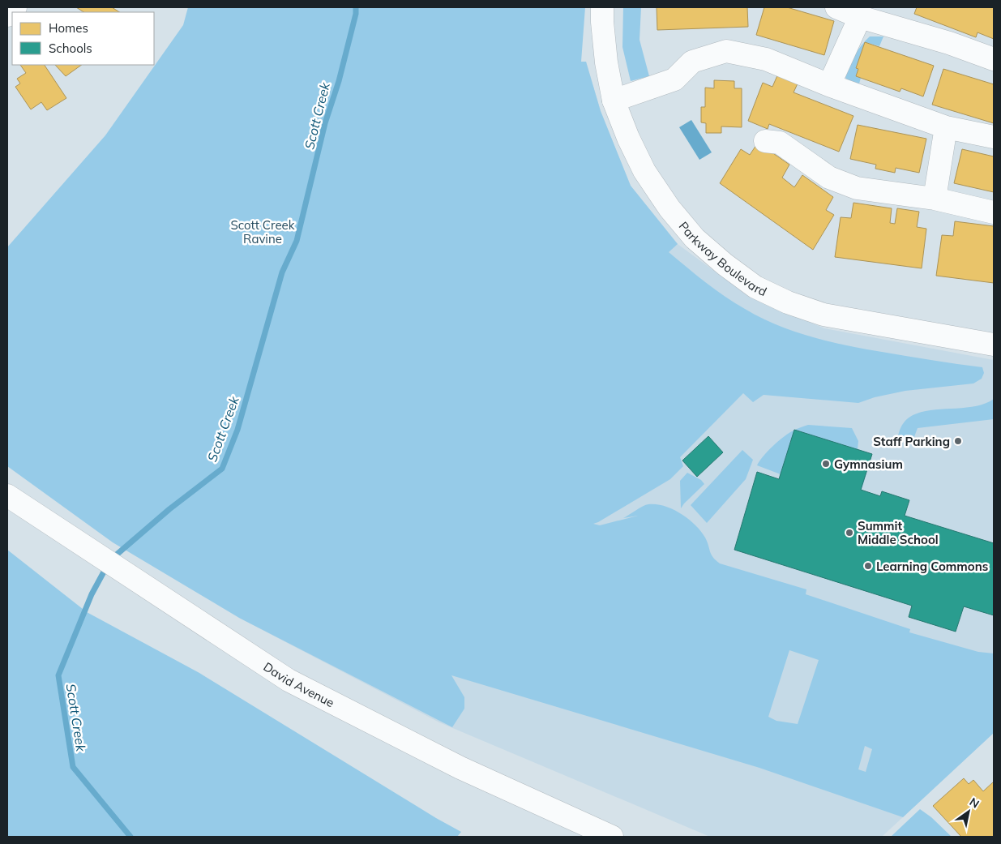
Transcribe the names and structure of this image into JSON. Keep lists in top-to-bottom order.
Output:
{
  "streets": {
    "street": ["Parkway Boulevard", "David Avenue"]
  },
  "water": ["Scott Creek"],
  "parks": ["Scott Creek Ravine"],
  "places": [
    "Staff Parking",
    "Gymnasium",
    "Summit Middle School",
    "Learning Commons"
  ],
  "legend": ["Homes", "Schools"],
  "north": "top right"
}
